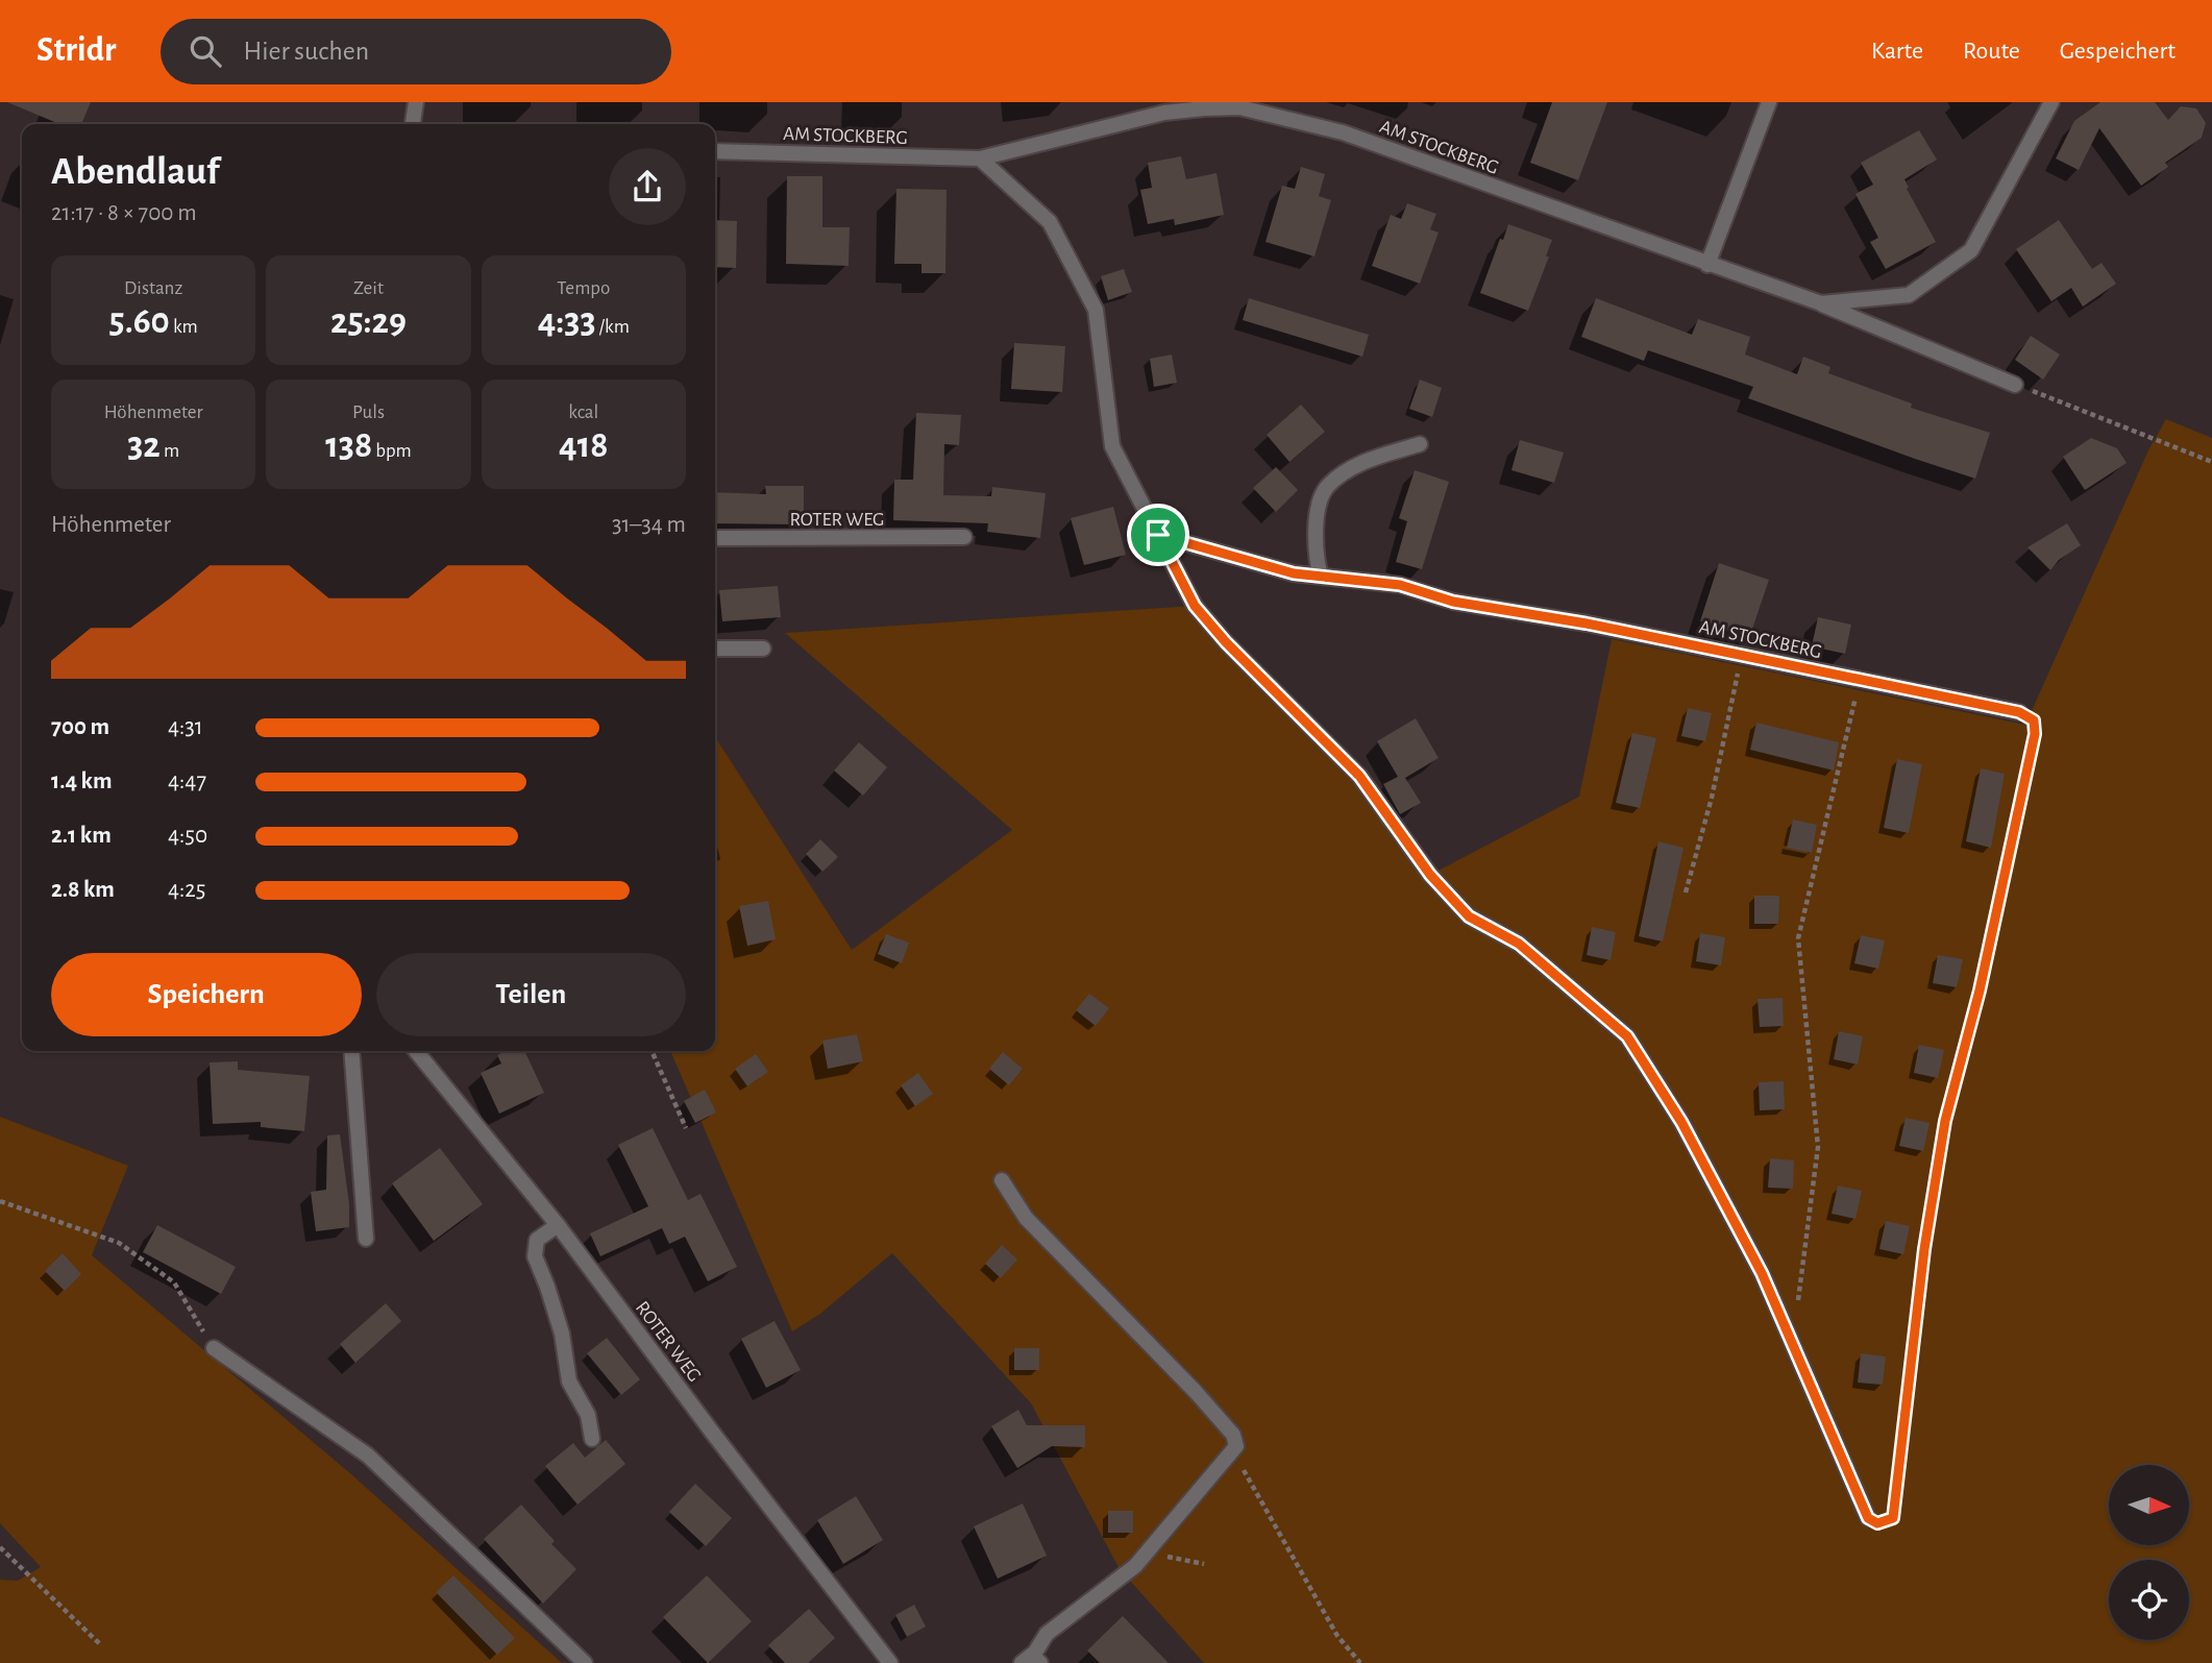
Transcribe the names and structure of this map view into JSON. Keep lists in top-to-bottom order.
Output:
{
  "streets": {
    "street": ["AM STOCKBERG", "ROTER WEG"]
  },
  "north": "right",
  "page": {
    "header": "Stridr",
    "search": "Hier suchen",
    "nav": ["Karte", "Route", "Gespeichert"],
    "heading": ["Abendlauf", "21:17 · 8 × 700 m"],
    "stats": [
      ["Distanz", "5.60 km"],
      ["Zeit", "25:29"],
      ["Tempo", "4:33 /km"],
      ["Höhenmeter", "32 m"],
      ["Puls", "138 bpm"],
      ["kcal", "418"]
    ],
    "chart": ["Höhenmeter", "31–34 m"],
    "list": [
      {
        "name": "700 m",
        "note": "4:31"
      },
      {
        "name": "1.4 km",
        "note": "4:47"
      },
      {
        "name": "2.1 km",
        "note": "4:50"
      },
      {
        "name": "2.8 km",
        "note": "4:25"
      }
    ],
    "buttons": ["Speichern", "Teilen"]
  }
}
